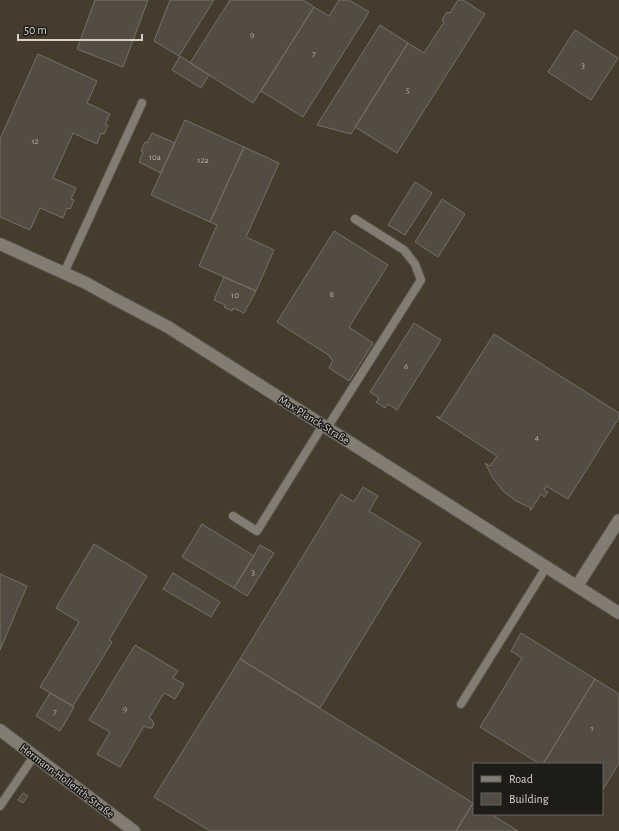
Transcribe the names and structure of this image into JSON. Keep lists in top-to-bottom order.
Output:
{
  "streets": {
    "street": ["Max-Planck-Straße", "Hermann-Hollerith-Straße"]
  },
  "house_numbers": [
    "9",
    "7",
    "3",
    "5",
    "12",
    "10a",
    "12a",
    "8",
    "10",
    "6",
    "4",
    "3",
    "9",
    "7",
    "1"
  ],
  "legend": ["Road", "Building"],
  "scale_bar": "50 m"
}
